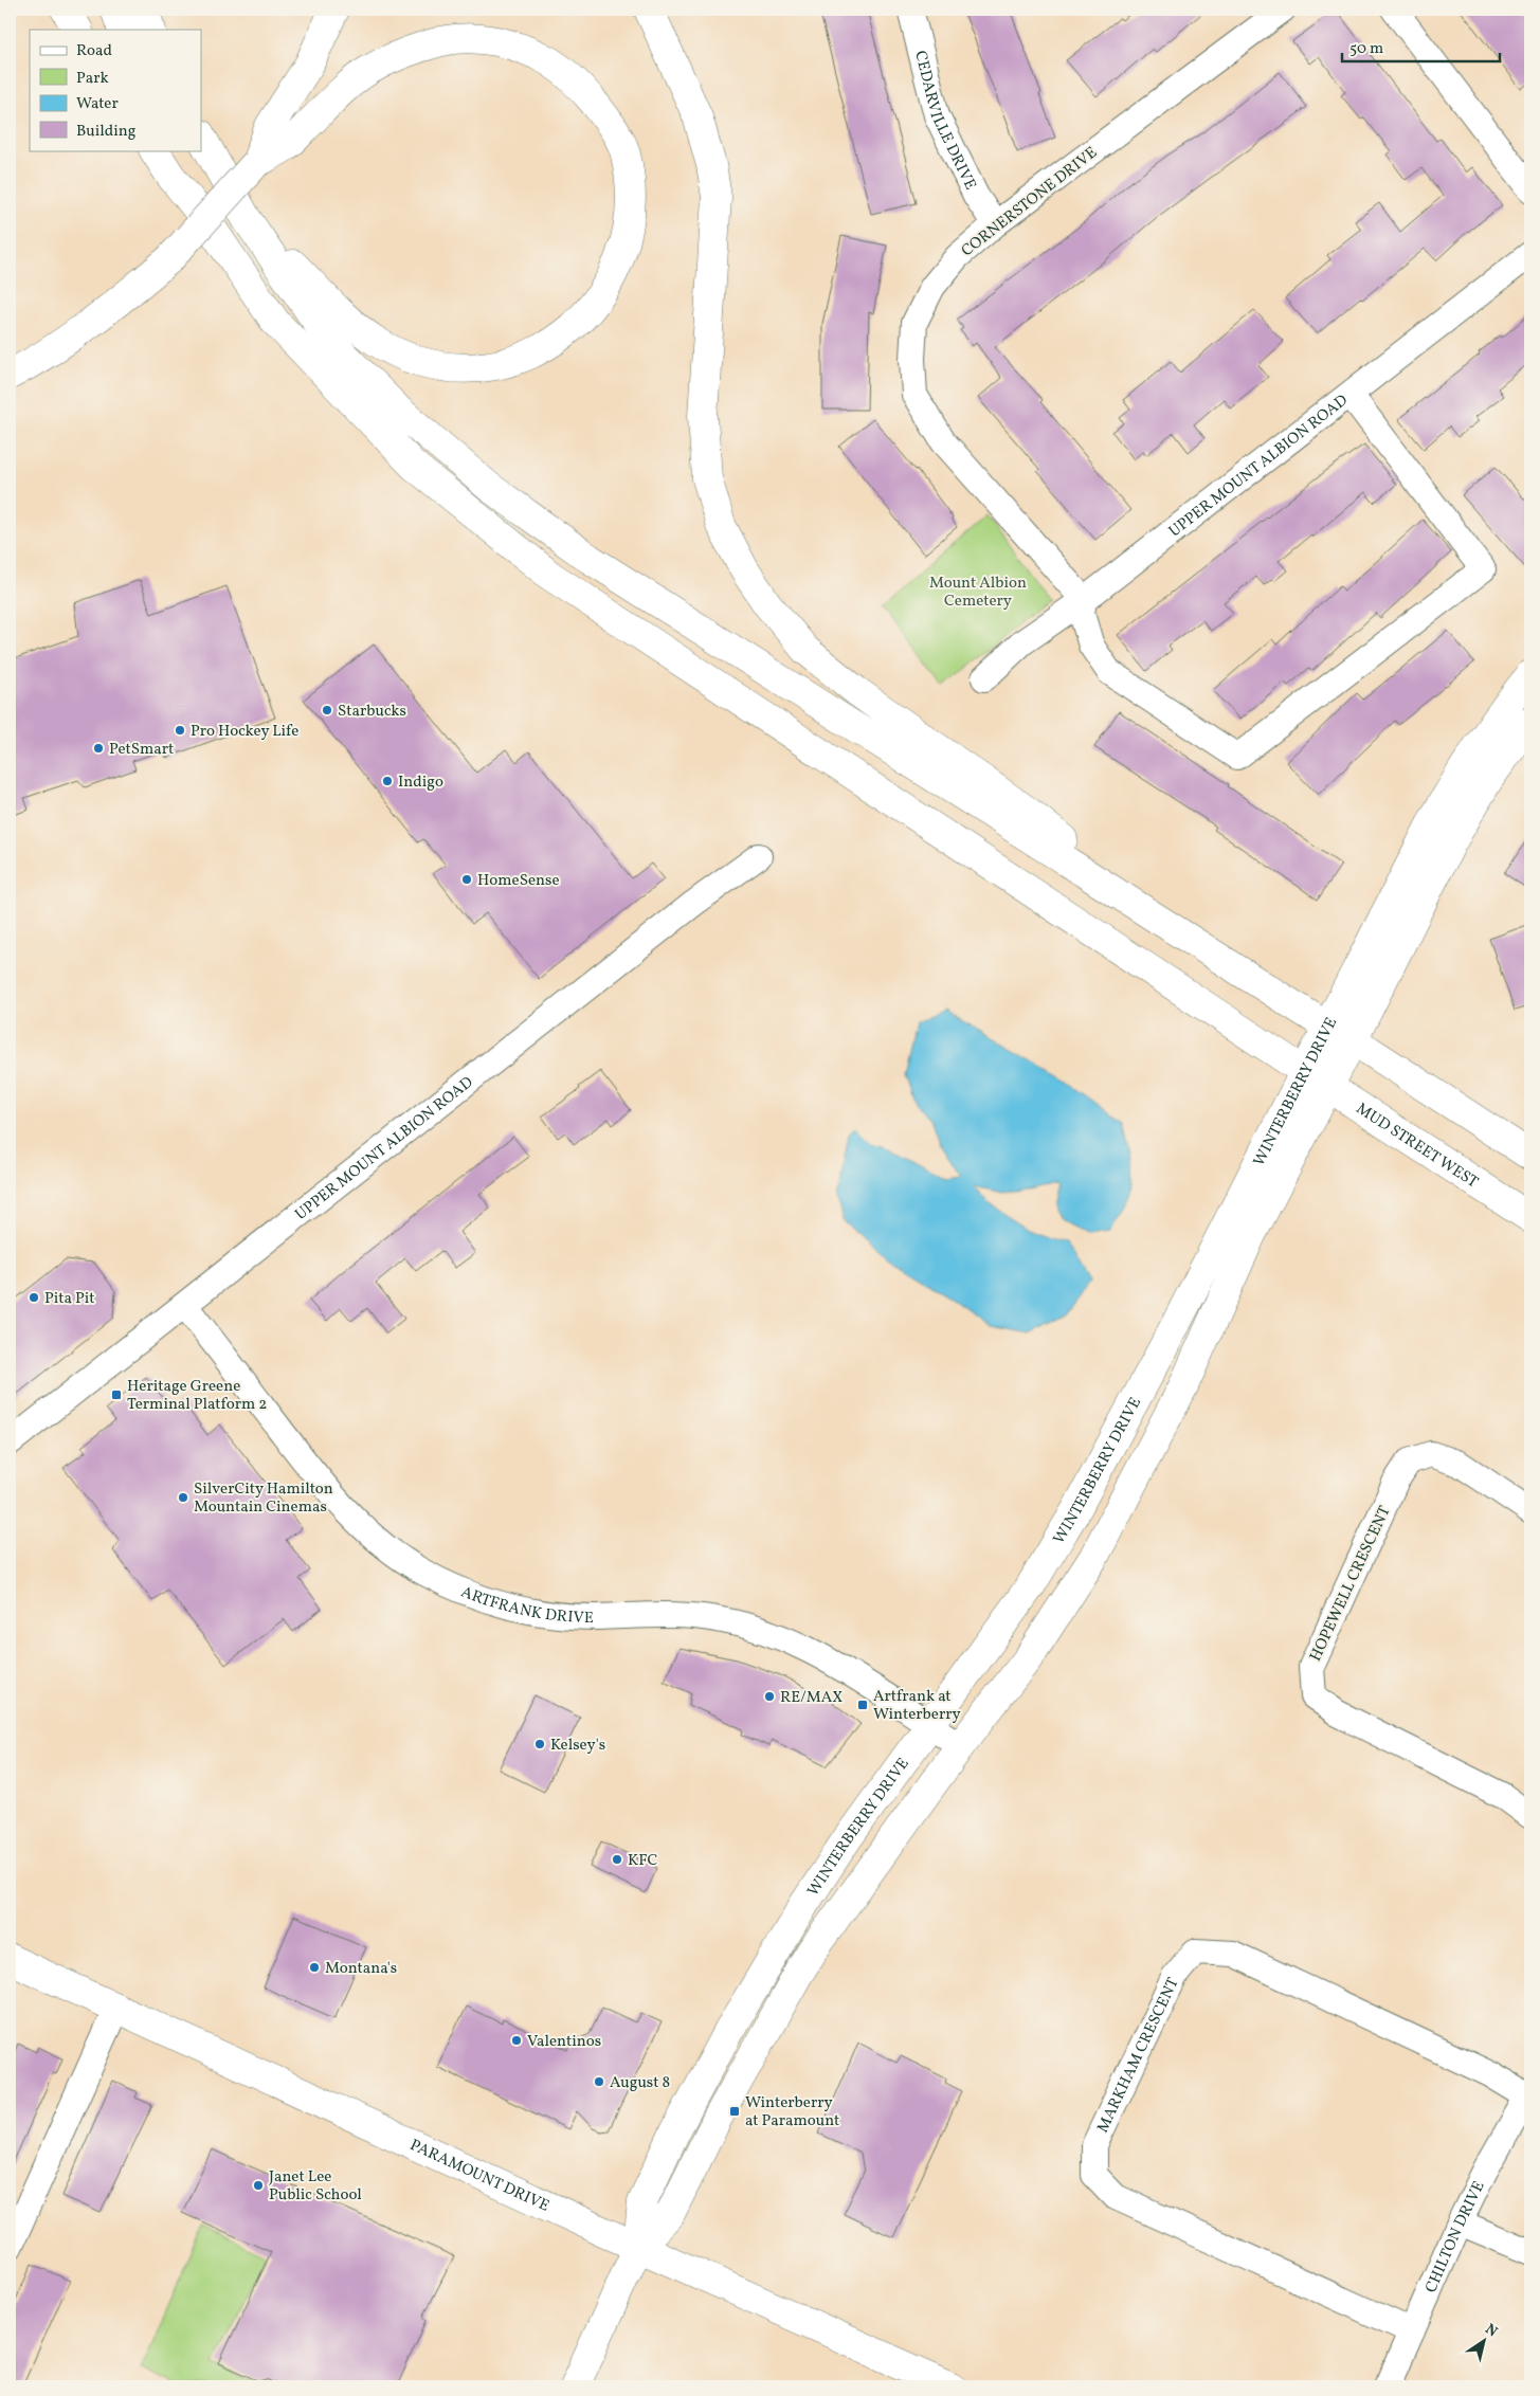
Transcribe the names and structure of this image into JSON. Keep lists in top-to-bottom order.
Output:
{
  "streets": {
    "main road": ["WINTERBERRY DRIVE", "MUD STREET WEST", "PARAMOUNT DRIVE"],
    "street": [
      "CEDARVILLE DRIVE",
      "CORNERSTONE DRIVE",
      "UPPER MOUNT ALBION ROAD",
      "HOPEWELL CRESCENT",
      "ARTFRANK DRIVE",
      "MARKHAM CRESCENT",
      "CHILTON DRIVE"
    ]
  },
  "crossings": [
    ["CEDARVILLE DRIVE", "CORNERSTONE DRIVE"],
    ["CORNERSTONE DRIVE", "UPPER MOUNT ALBION ROAD"],
    ["UPPER MOUNT ALBION ROAD", "ARTFRANK DRIVE"],
    ["WINTERBERRY DRIVE", "MUD STREET WEST"],
    ["WINTERBERRY DRIVE", "ARTFRANK DRIVE"],
    ["WINTERBERRY DRIVE", "PARAMOUNT DRIVE"],
    ["MARKHAM CRESCENT", "CHILTON DRIVE"]
  ],
  "parks": ["Mount Albion Cemetery"],
  "places": {
    "other": [
      "Starbucks",
      "Pro Hockey Life",
      "PetSmart",
      "Indigo",
      "HomeSense",
      "Pita Pit",
      "SilverCity Hamilton Mountain Cinemas",
      "RE/MAX",
      "Kelsey's",
      "KFC",
      "Montana's",
      "Valentinos",
      "August 8",
      "Janet Lee Public School"
    ],
    "transit": ["Heritage Greene Terminal Platform 2", "Artfrank at Winterberry", "Winterberry at Paramount"]
  },
  "legend": [
    "Road",
    "Park",
    "Water",
    "Building"
  ],
  "scale_bar": "50 m",
  "north": "top right"
}
